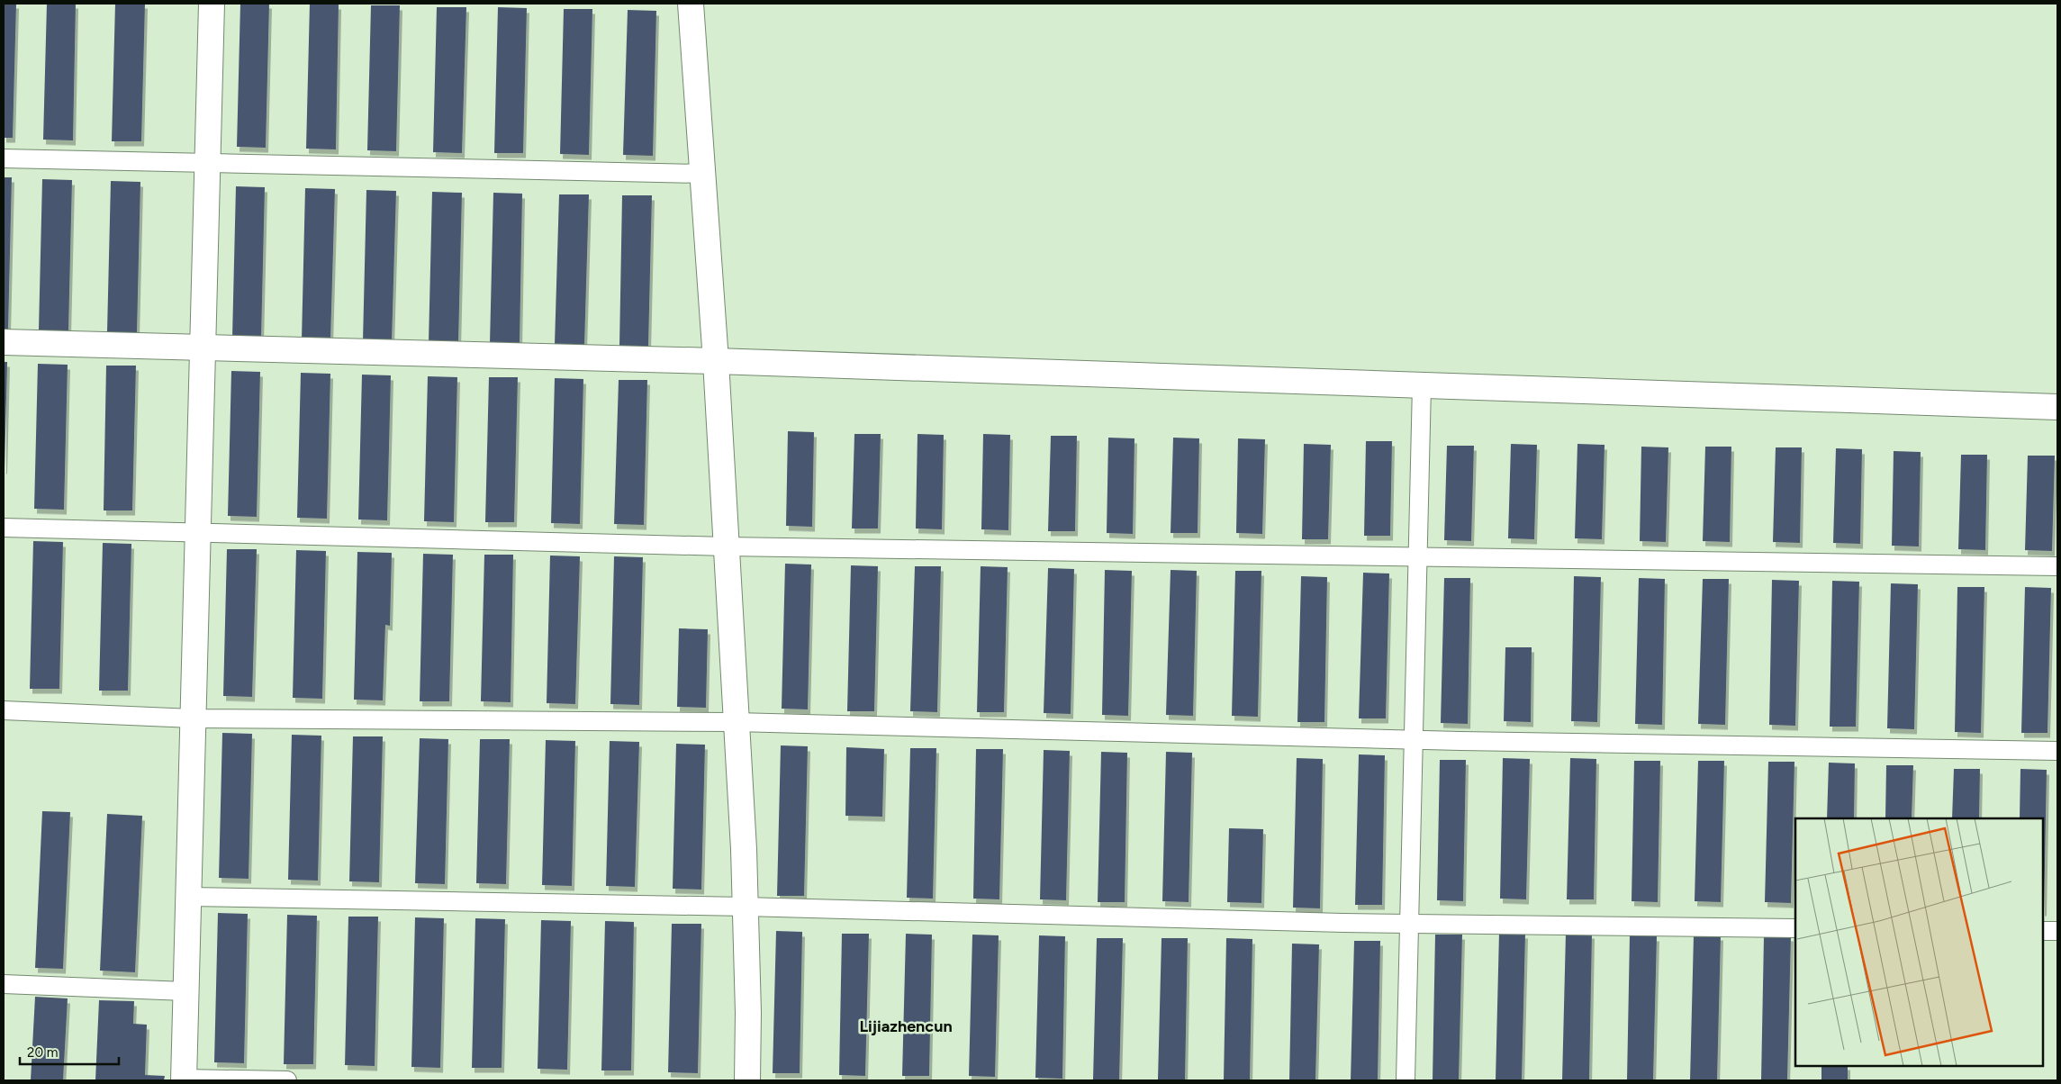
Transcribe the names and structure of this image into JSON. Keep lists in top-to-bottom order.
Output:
{
  "districts": ["Lijiazhencun"],
  "scale_bar": "20 m"
}
